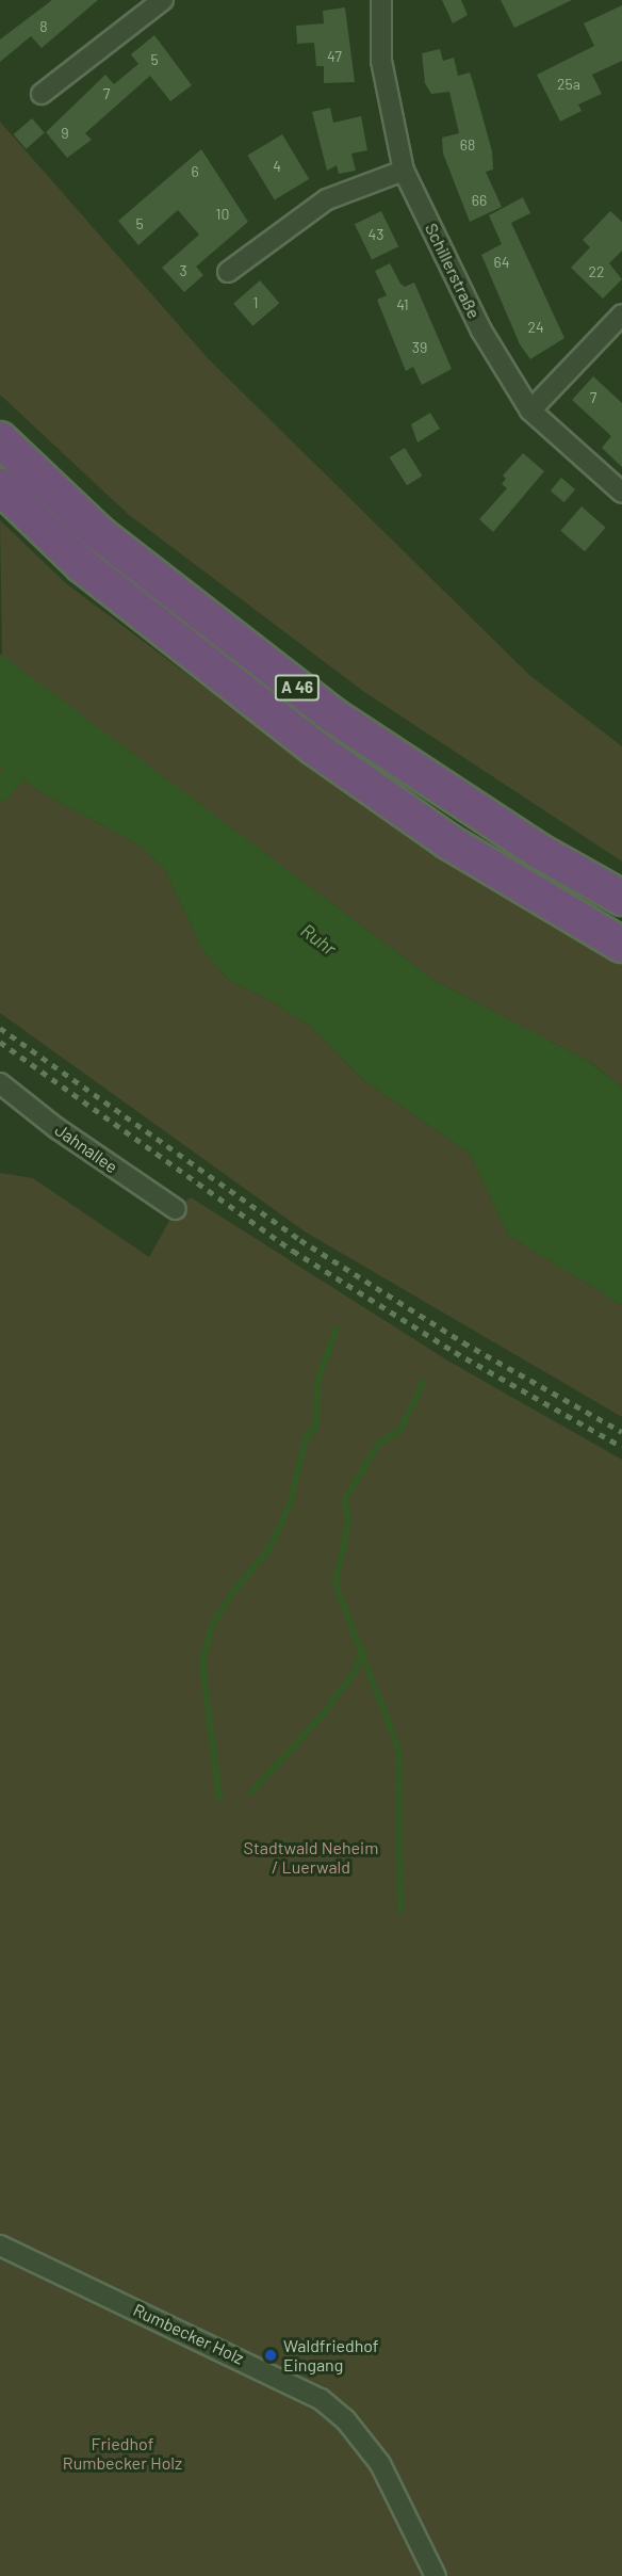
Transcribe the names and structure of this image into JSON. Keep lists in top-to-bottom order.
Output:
{
  "streets": {
    "highway": ["A 46"],
    "street": ["Schillerstraße", "Jahnallee", "Rumbecker Holz"]
  },
  "water": ["Ruhr"],
  "parks": ["Stadtwald Neheim / Luerwald", "Friedhof Rumbecker Holz"],
  "places": ["Waldfriedhof Eingang"],
  "house_numbers": [
    "8",
    "47",
    "5",
    "25a",
    "7",
    "9",
    "68",
    "4",
    "6",
    "66",
    "10",
    "5",
    "43",
    "64",
    "3",
    "22",
    "1",
    "41",
    "24",
    "39",
    "7"
  ]
}
